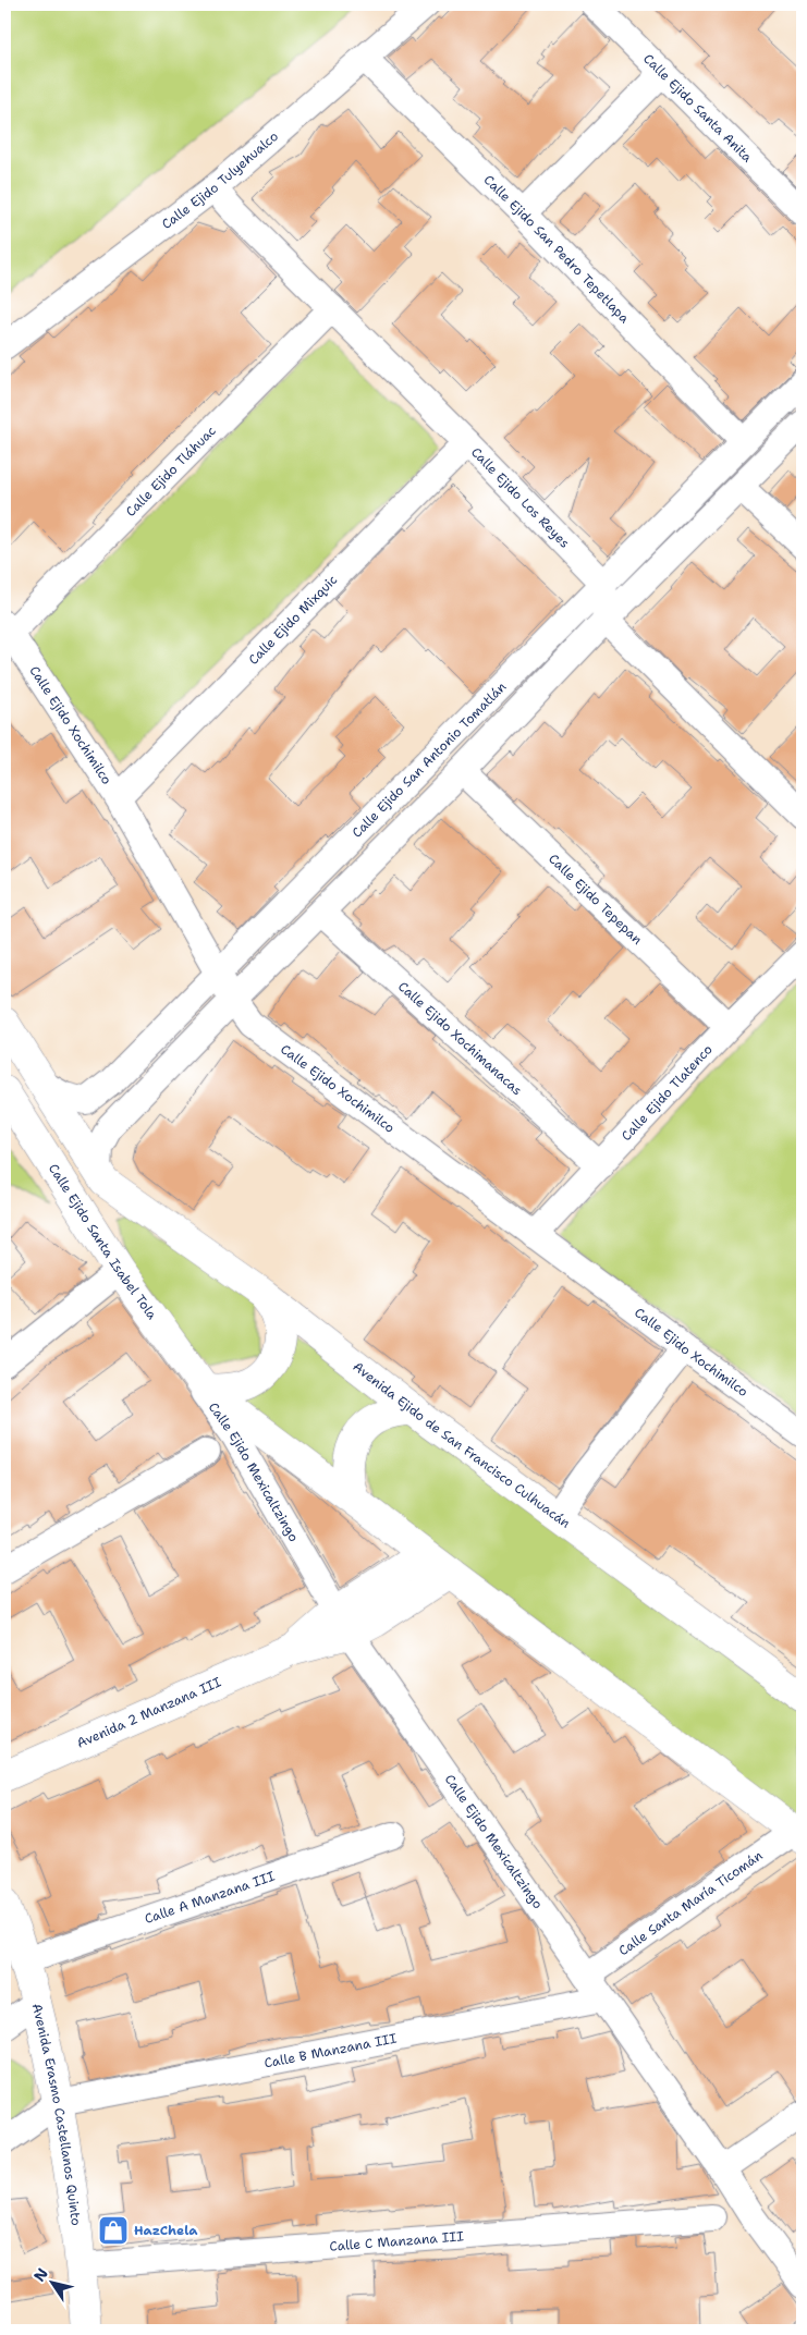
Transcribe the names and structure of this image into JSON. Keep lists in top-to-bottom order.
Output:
{
  "streets": {
    "street": [
      "Calle Ejido Santa Anita",
      "Calle Ejido Tulyehualco",
      "Calle Ejido San Pedro Tepetlapa",
      "Calle Ejido Tláhuac",
      "Calle Ejido Los Reyes",
      "Calle Ejido Mixquic",
      "Calle Ejido Xochimilco",
      "Calle Ejido San Antonio Tomatlán",
      "Calle Ejido Tepepan",
      "Calle Ejido Xochimanacas",
      "Calle Ejido Tlatenco",
      "Calle Ejido Santa Isabel Tola",
      "Avenida Ejido de San Francisco Culhuacán",
      "Calle Ejido Mexicaltzingo",
      "Avenida 2 Manzana III",
      "Calle A Manzana III",
      "Calle Santa María Ticomán",
      "Calle B Manzana III",
      "Avenida Erasmo Castellanos Quinto",
      "Calle C Manzana III"
    ]
  },
  "crossings": [
    ["Calle Ejido Tulyehualco", "Calle Ejido San Pedro Tepetlapa"],
    ["Calle Ejido Tulyehualco", "Calle Ejido Los Reyes"],
    ["Calle Ejido San Pedro Tepetlapa", "Calle Ejido San Antonio Tomatlán"],
    ["Calle Ejido Tláhuac", "Calle Ejido Los Reyes"],
    ["Calle Ejido Tláhuac", "Calle Ejido Xochimilco"],
    ["Calle Ejido Los Reyes", "Calle Ejido Mixquic"],
    ["Calle Ejido Los Reyes", "Calle Ejido San Antonio Tomatlán"],
    ["Calle Ejido Mixquic", "Calle Ejido Xochimilco"],
    ["Calle Ejido Xochimilco", "Calle Ejido San Antonio Tomatlán"],
    ["Calle Ejido Xochimilco", "Calle Ejido Tlatenco"],
    ["Calle Ejido Tepepan", "Calle Ejido Tlatenco"],
    ["Calle Ejido Xochimanacas", "Calle Ejido Tlatenco"],
    ["Calle Ejido Santa Isabel Tola", "Calle Ejido Mexicaltzingo"],
    ["Calle Ejido Mexicaltzingo", "Avenida 2 Manzana III"],
    ["Calle Ejido Mexicaltzingo", "Calle Santa María Ticomán"],
    ["Calle Ejido Mexicaltzingo", "Calle B Manzana III"],
    ["Calle A Manzana III", "Avenida Erasmo Castellanos Quinto"],
    ["Calle B Manzana III", "Avenida Erasmo Castellanos Quinto"],
    ["Avenida Erasmo Castellanos Quinto", "Calle C Manzana III"]
  ],
  "places": {
    "shop": ["HazChela"]
  },
  "north": "top left"
}
